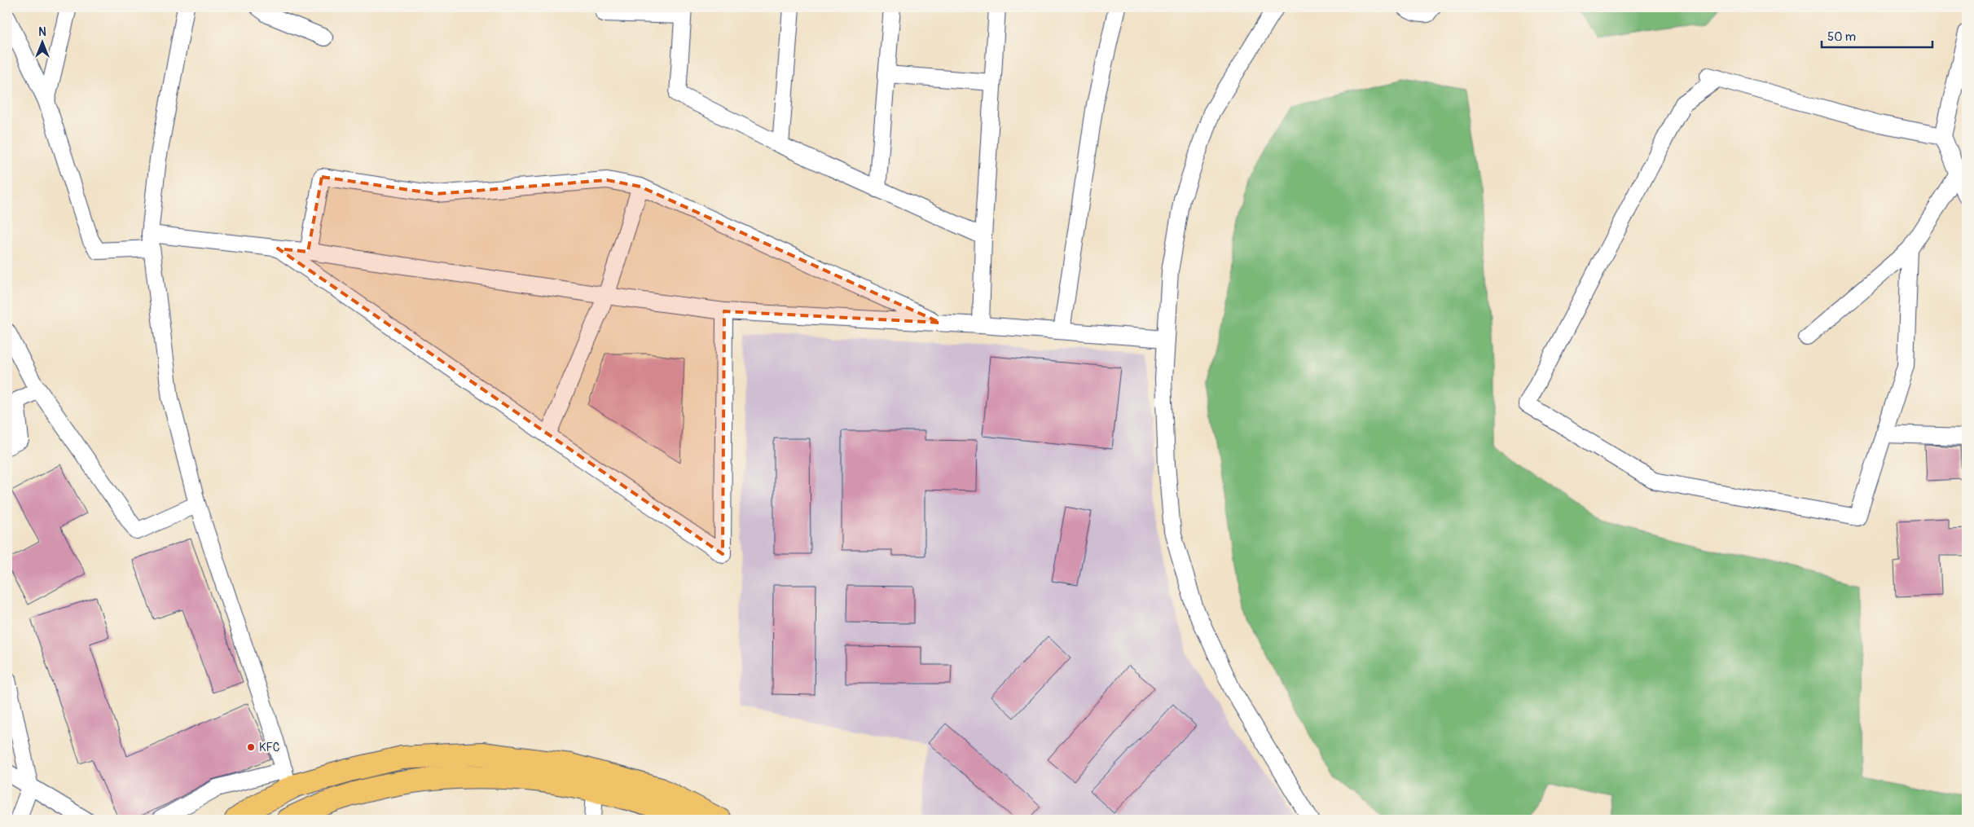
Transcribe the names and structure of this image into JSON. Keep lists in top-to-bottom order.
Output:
{
  "places": ["KFC"],
  "scale_bar": "50 m",
  "north": "top"
}
